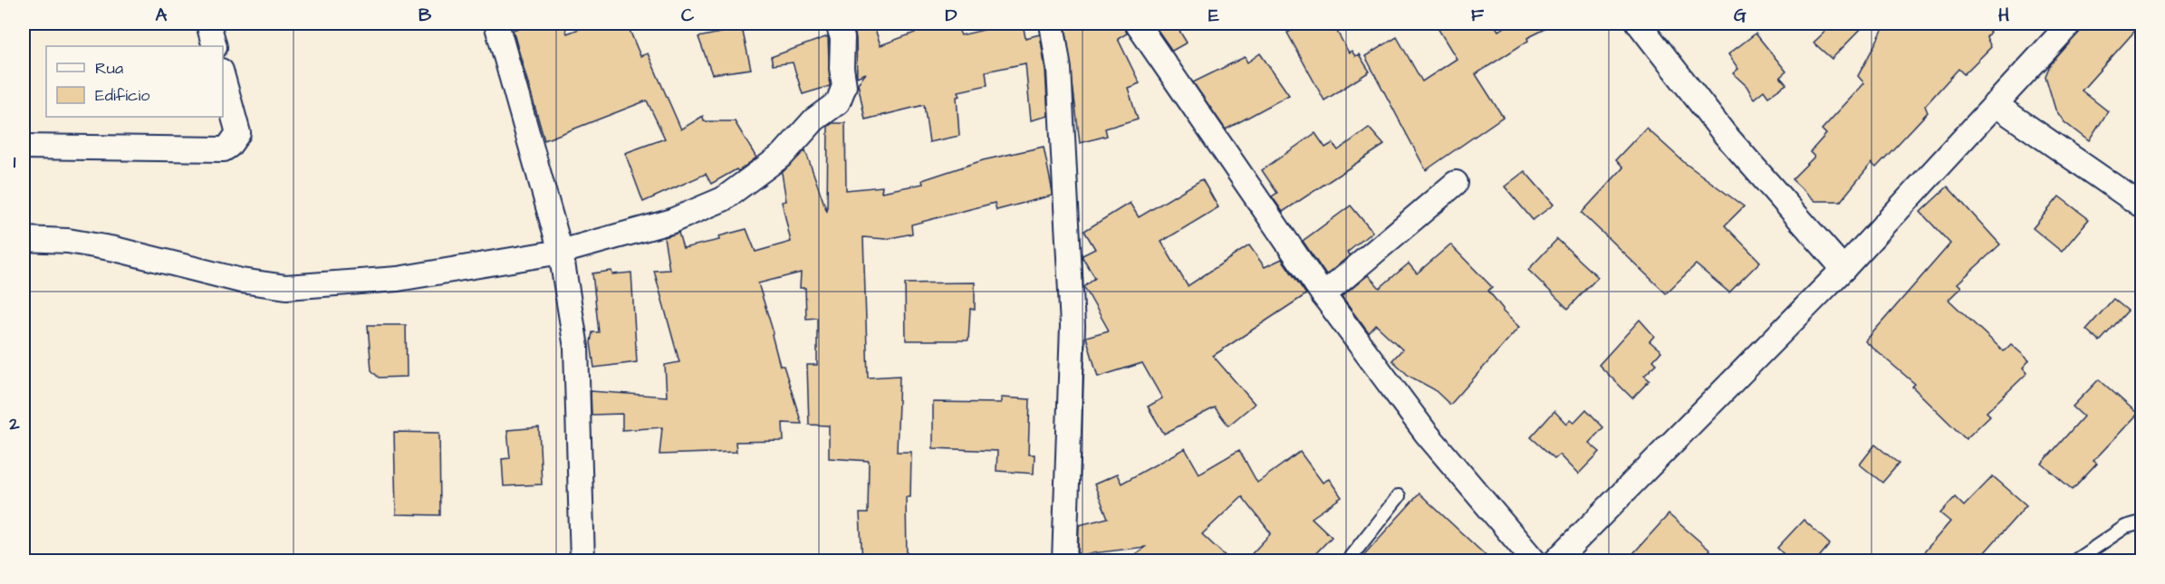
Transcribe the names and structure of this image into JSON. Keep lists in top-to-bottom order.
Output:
{
  "legend": ["Rua", "Edifício"],
  "grid": {
    "columns": [
      "A",
      "B",
      "C",
      "D",
      "E",
      "F",
      "G",
      "H"
    ],
    "rows": ["1", "2"]
  }
}
